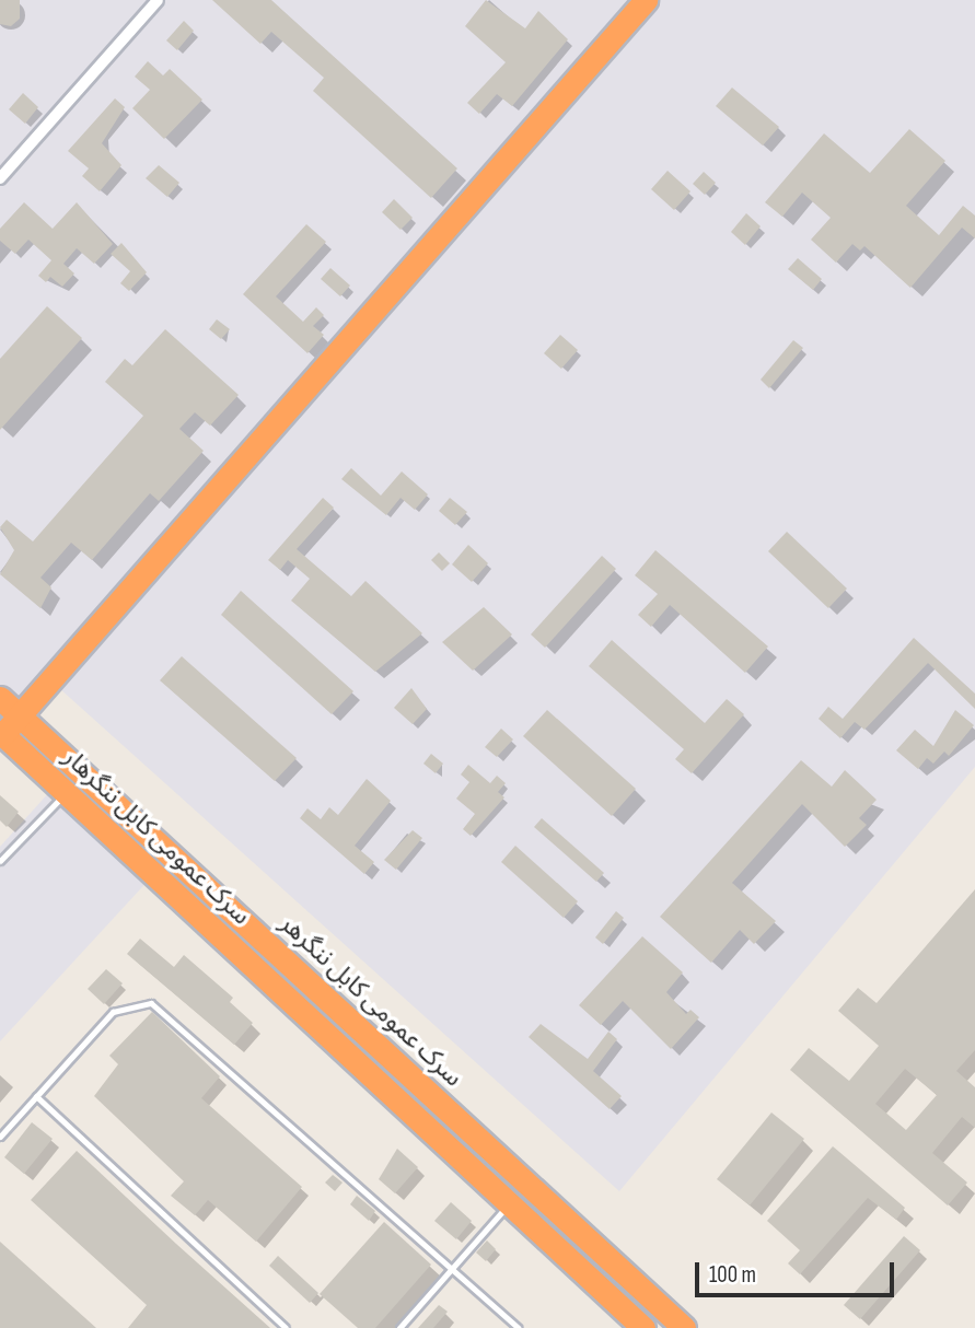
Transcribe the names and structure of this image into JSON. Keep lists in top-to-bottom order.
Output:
{
  "streets": {
    "highway": ["سرک عمومی کابل ننگرهار", "سرک عمومی کابل ننگرهر"]
  },
  "scale_bar": "100 m"
}
